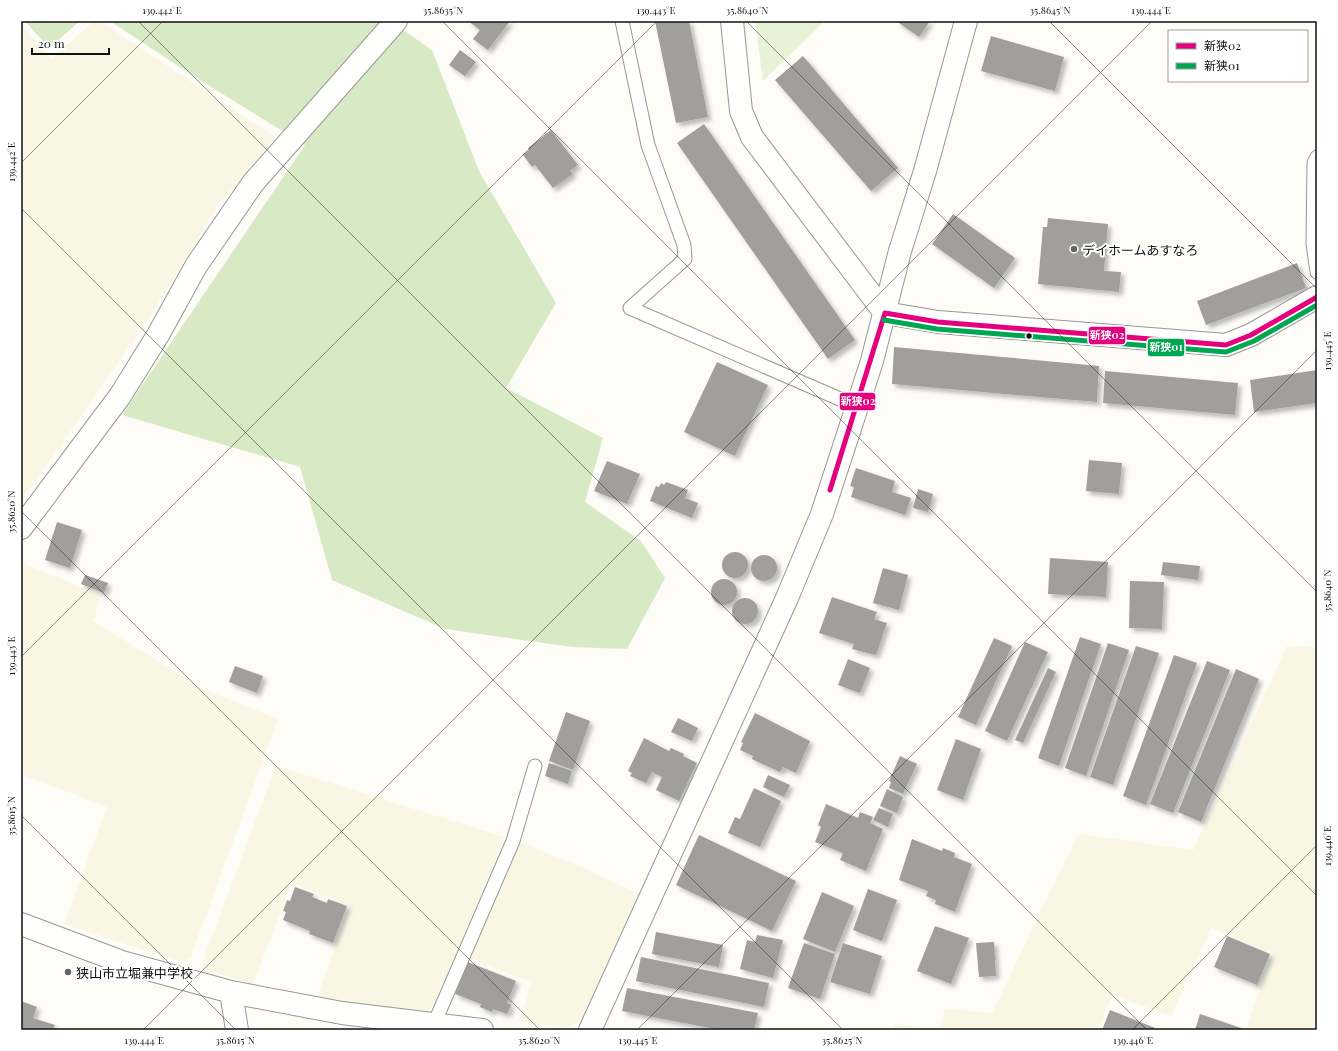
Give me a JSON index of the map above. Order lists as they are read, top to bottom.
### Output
{
  "places": ["デイホームあすなろ", "狭山市立堀兼中学校"],
  "lines": ["transit line 新狭02", "transit line 新狭01"],
  "legend": ["新狭02", "新狭01"],
  "scale_bar": "20 m",
  "coordinates": [
    "139.442°E",
    "35.8635°N",
    "139.443°E",
    "35.8640°N",
    "35.8645°N",
    "139.444°E",
    "139.445°E",
    "35.8620°N",
    "35.8615°N",
    "139.446°E",
    "35.8625°N"
  ]
}
